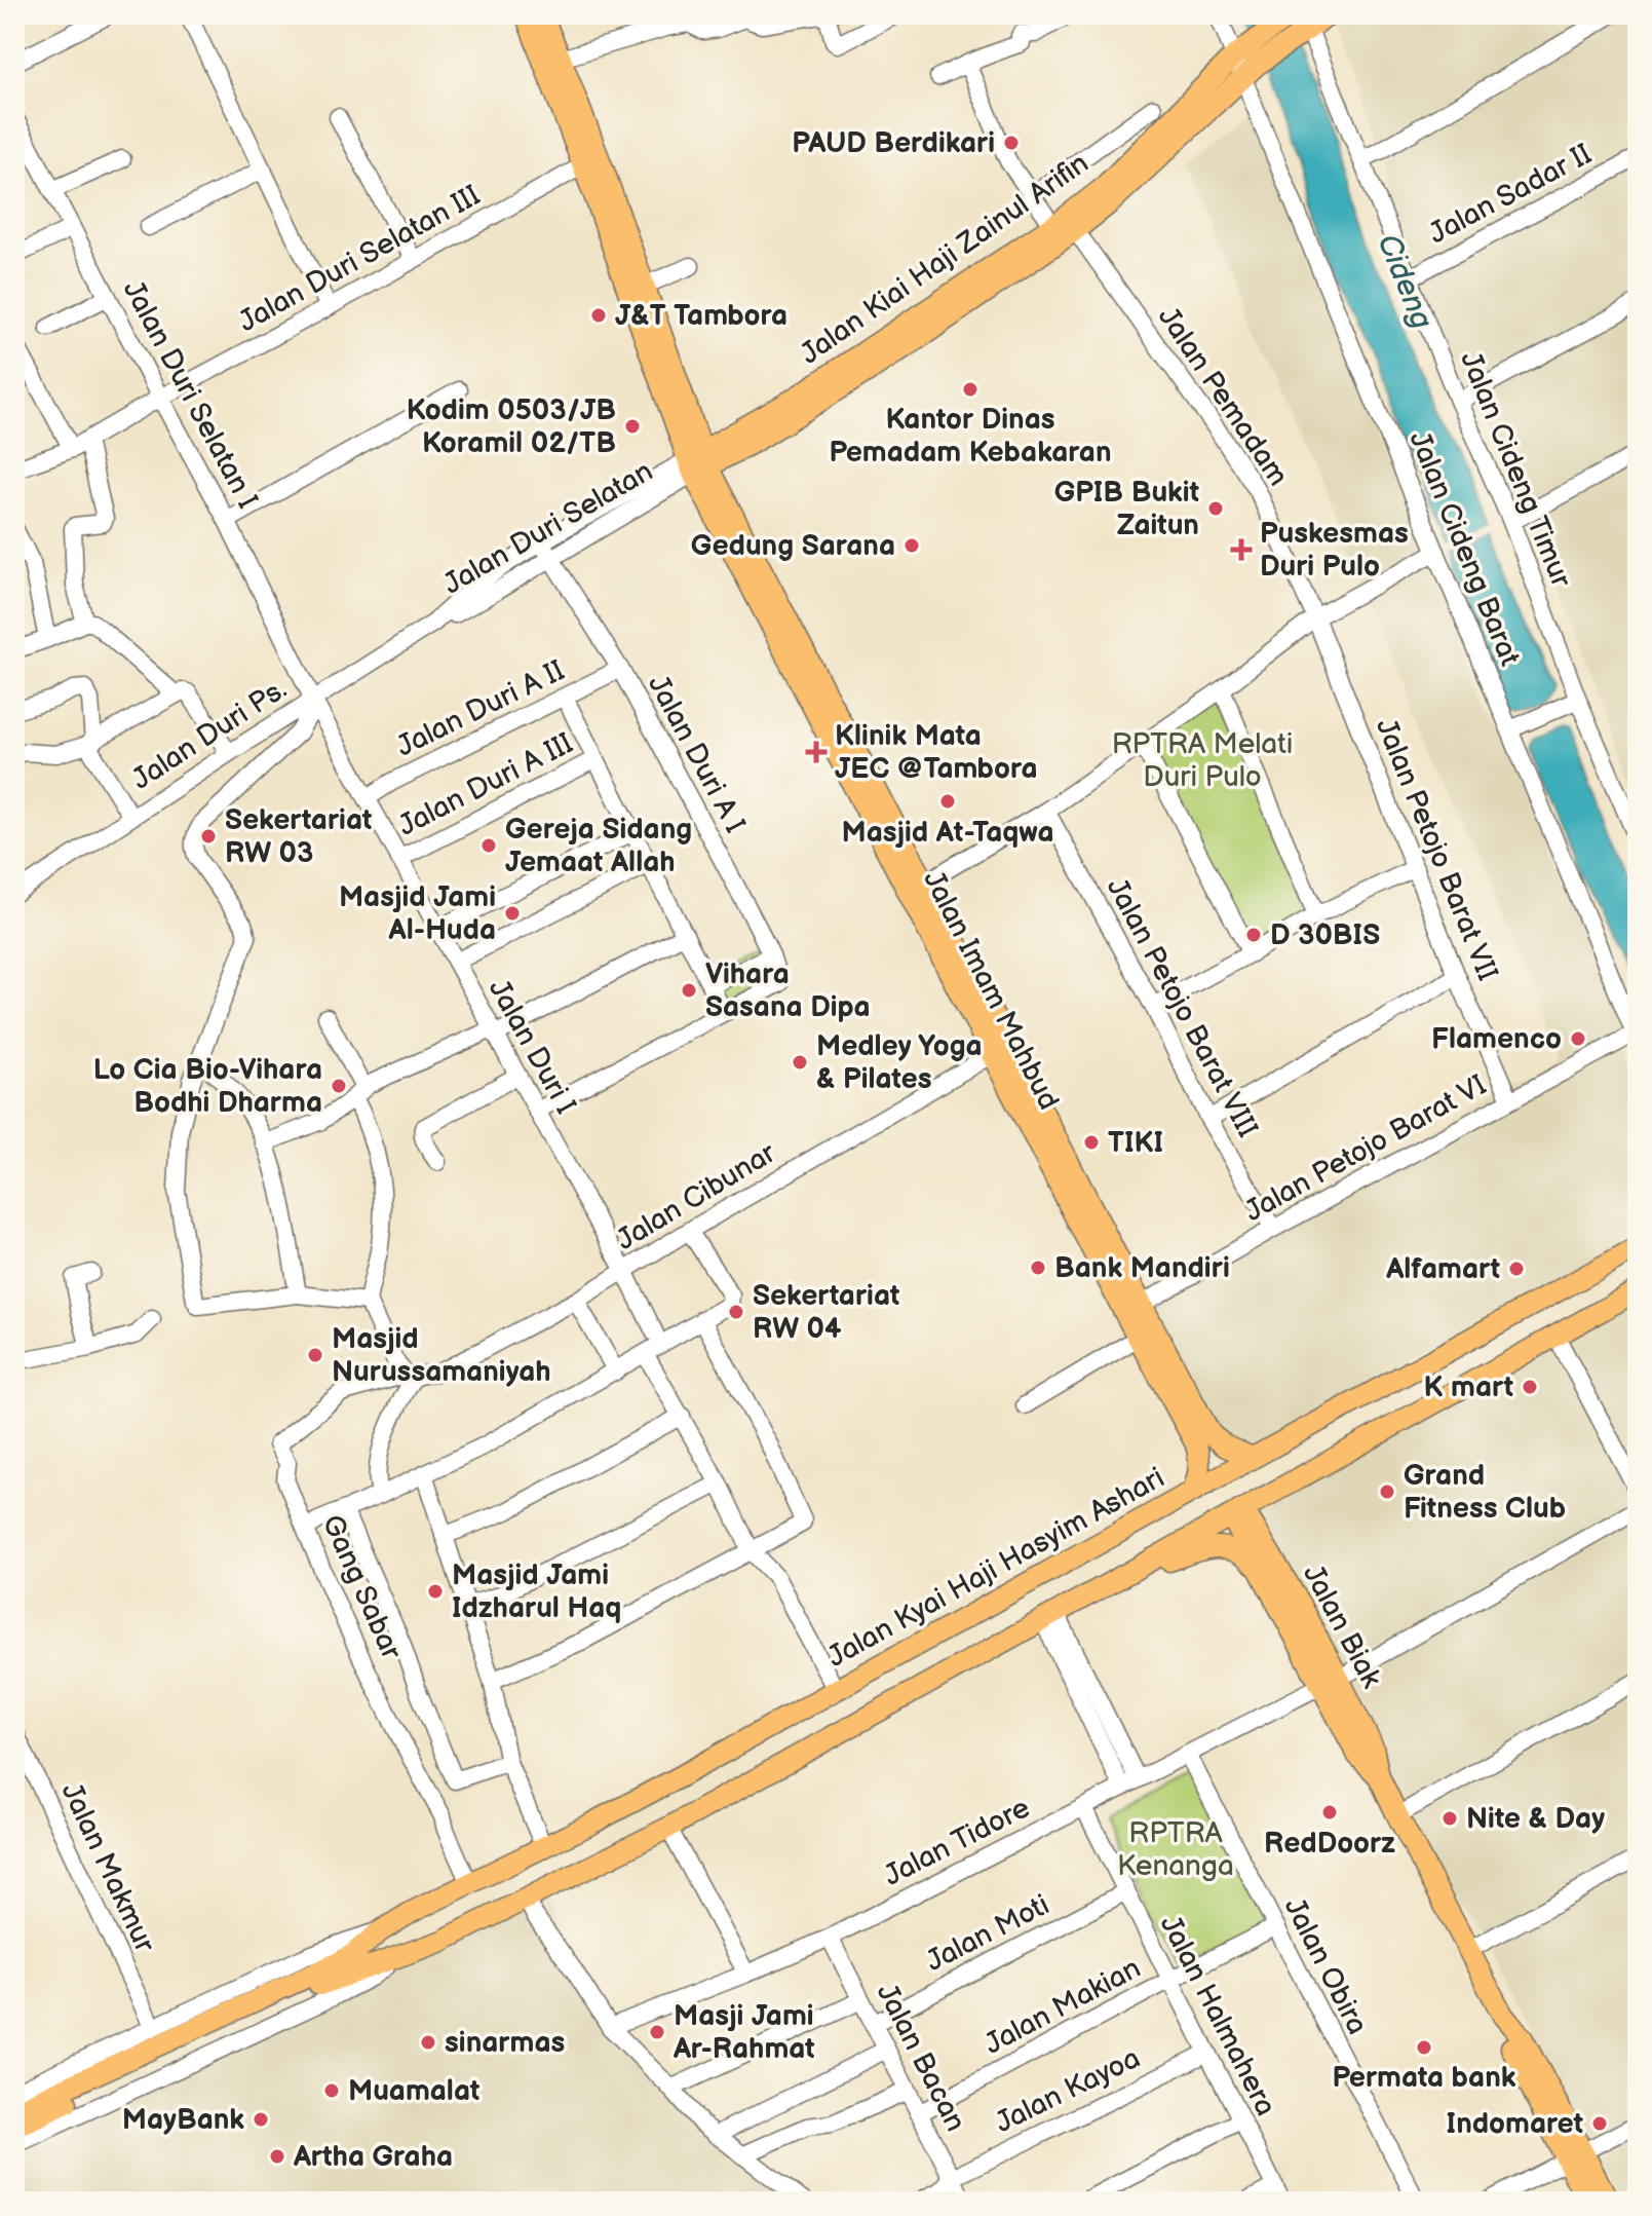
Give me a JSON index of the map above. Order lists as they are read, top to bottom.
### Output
{
  "streets": {
    "main road": [
      "Jalan Kiai Haji Zainul Arifin",
      "Jalan Imam Mahbud",
      "Jalan Kyai Haji Hasyim Ashari",
      "Jalan Biak"
    ],
    "street": [
      "Jalan Sadar II",
      "Jalan Duri Selatan III",
      "Jalan Duri Selatan I",
      "Jalan Pemadam",
      "Jalan Cideng Timur",
      "Jalan Duri Selatan",
      "Jalan Cideng Barat",
      "Jalan Duri A II",
      "Jalan Duri Ps.",
      "Jalan Duri A I",
      "Jalan Duri A III",
      "Jalan Petojo Barat VII",
      "Jalan Petojo Barat VIII",
      "Jalan Duri I",
      "Jalan Petojo Barat VI",
      "Jalan Cibunar",
      "Gang Sabar",
      "Jalan Tidore",
      "Jalan Makmur",
      "Jalan Moti",
      "Jalan Obira",
      "Jalan Makian",
      "Jalan Halmahera",
      "Jalan Bacan",
      "Jalan Kayoa"
    ]
  },
  "crossings": [
    ["Jalan Sadar II", "Jalan Cideng Timur"],
    ["Jalan Duri Selatan III", "Jalan Duri Selatan I"],
    ["Jalan Kiai Haji Zainul Arifin", "Jalan Pemadam"],
    ["Jalan Kiai Haji Zainul Arifin", "Jalan Cideng Timur"],
    ["Jalan Kiai Haji Zainul Arifin", "Jalan Duri Selatan"],
    ["Jalan Kiai Haji Zainul Arifin", "Jalan Cideng Barat"],
    ["Jalan Kiai Haji Zainul Arifin", "Jalan Imam Mahbud"],
    ["Jalan Duri Selatan I", "Jalan Duri Ps."],
    ["Jalan Duri Selatan I", "Jalan Duri I"],
    ["Jalan Pemadam", "Jalan Petojo Barat VII"],
    ["Jalan Duri Selatan", "Jalan Duri Ps."],
    ["Jalan Duri Selatan", "Jalan Duri A I"],
    ["Jalan Duri Selatan", "Jalan Imam Mahbud"],
    ["Jalan Cideng Barat", "Jalan Petojo Barat VI"],
    ["Jalan Duri A II", "Jalan Duri A I"],
    ["Jalan Duri A II", "Jalan Duri I"],
    ["Jalan Duri Ps.", "Jalan Duri I"],
    ["Jalan Duri A III", "Jalan Duri I"],
    ["Jalan Petojo Barat VII", "Jalan Petojo Barat VI"],
    ["Jalan Imam Mahbud", "Jalan Petojo Barat VI"],
    ["Jalan Imam Mahbud", "Jalan Cibunar"],
    ["Jalan Imam Mahbud", "Jalan Kyai Haji Hasyim Ashari"],
    ["Jalan Petojo Barat VIII", "Jalan Petojo Barat VI"],
    ["Jalan Duri I", "Jalan Cibunar"],
    ["Jalan Cibunar", "Gang Sabar"],
    ["Jalan Kyai Haji Hasyim Ashari", "Gang Sabar"],
    ["Jalan Kyai Haji Hasyim Ashari", "Jalan Biak"],
    ["Jalan Kyai Haji Hasyim Ashari", "Jalan Makmur"],
    ["Jalan Biak", "Jalan Tidore"],
    ["Jalan Tidore", "Jalan Obira"],
    ["Jalan Tidore", "Jalan Halmahera"],
    ["Jalan Tidore", "Jalan Bacan"],
    ["Jalan Moti", "Jalan Halmahera"],
    ["Jalan Moti", "Jalan Bacan"],
    ["Jalan Obira", "Jalan Makian"],
    ["Jalan Makian", "Jalan Halmahera"],
    ["Jalan Makian", "Jalan Bacan"],
    ["Jalan Halmahera", "Jalan Kayoa"],
    ["Jalan Bacan", "Jalan Kayoa"]
  ],
  "water": ["Cideng"],
  "parks": ["RPTRA Melati Duri Pulo", "RPTRA Kenanga"],
  "places": {
    "other": [
      "PAUD Berdikari",
      "J&T Tambora",
      "Kantor Dinas Pemadam Kebakaran",
      "Kodim 0503/JB Koramil 02/TB",
      "GPIB Bukit Zaitun",
      "Gedung Sarana",
      "Masjid At-Taqwa",
      "Sekertariat RW 03",
      "Gereja Sidang Jemaat Allah",
      "Masjid Jami Al-Huda",
      "D 30BIS",
      "Vihara Sasana Dipa",
      "Flamenco",
      "Medley Yoga & Pilates",
      "Lo Cia Bio-Vihara Bodhi Dharma",
      "TIKI",
      "Bank Mandiri",
      "Alfamart",
      "Sekertariat RW 04",
      "Masjid Nurussamaniyah",
      "K mart",
      "Grand Fitness Club",
      "Masjid Jami Idzharul Haq",
      "RedDoorz",
      "Nite & Day",
      "Masji Jami Ar-Rahmat",
      "sinarmas",
      "Permata bank",
      "Muamalat",
      "MayBank",
      "Indomaret",
      "Artha Graha"
    ],
    "health": ["Puskesmas Duri Pulo", "Klinik Mata JEC @Tambora"]
  }
}
